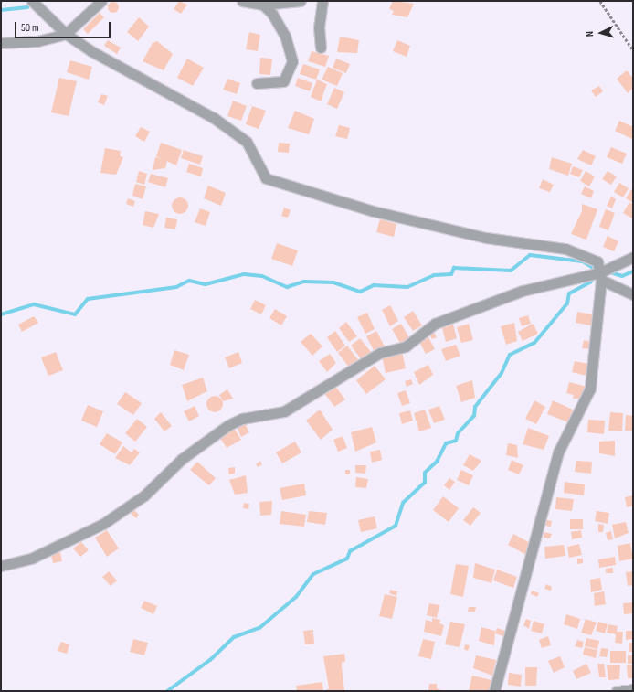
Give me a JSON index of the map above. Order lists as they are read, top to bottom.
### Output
{
  "scale_bar": "50 m",
  "north": "left"
}
